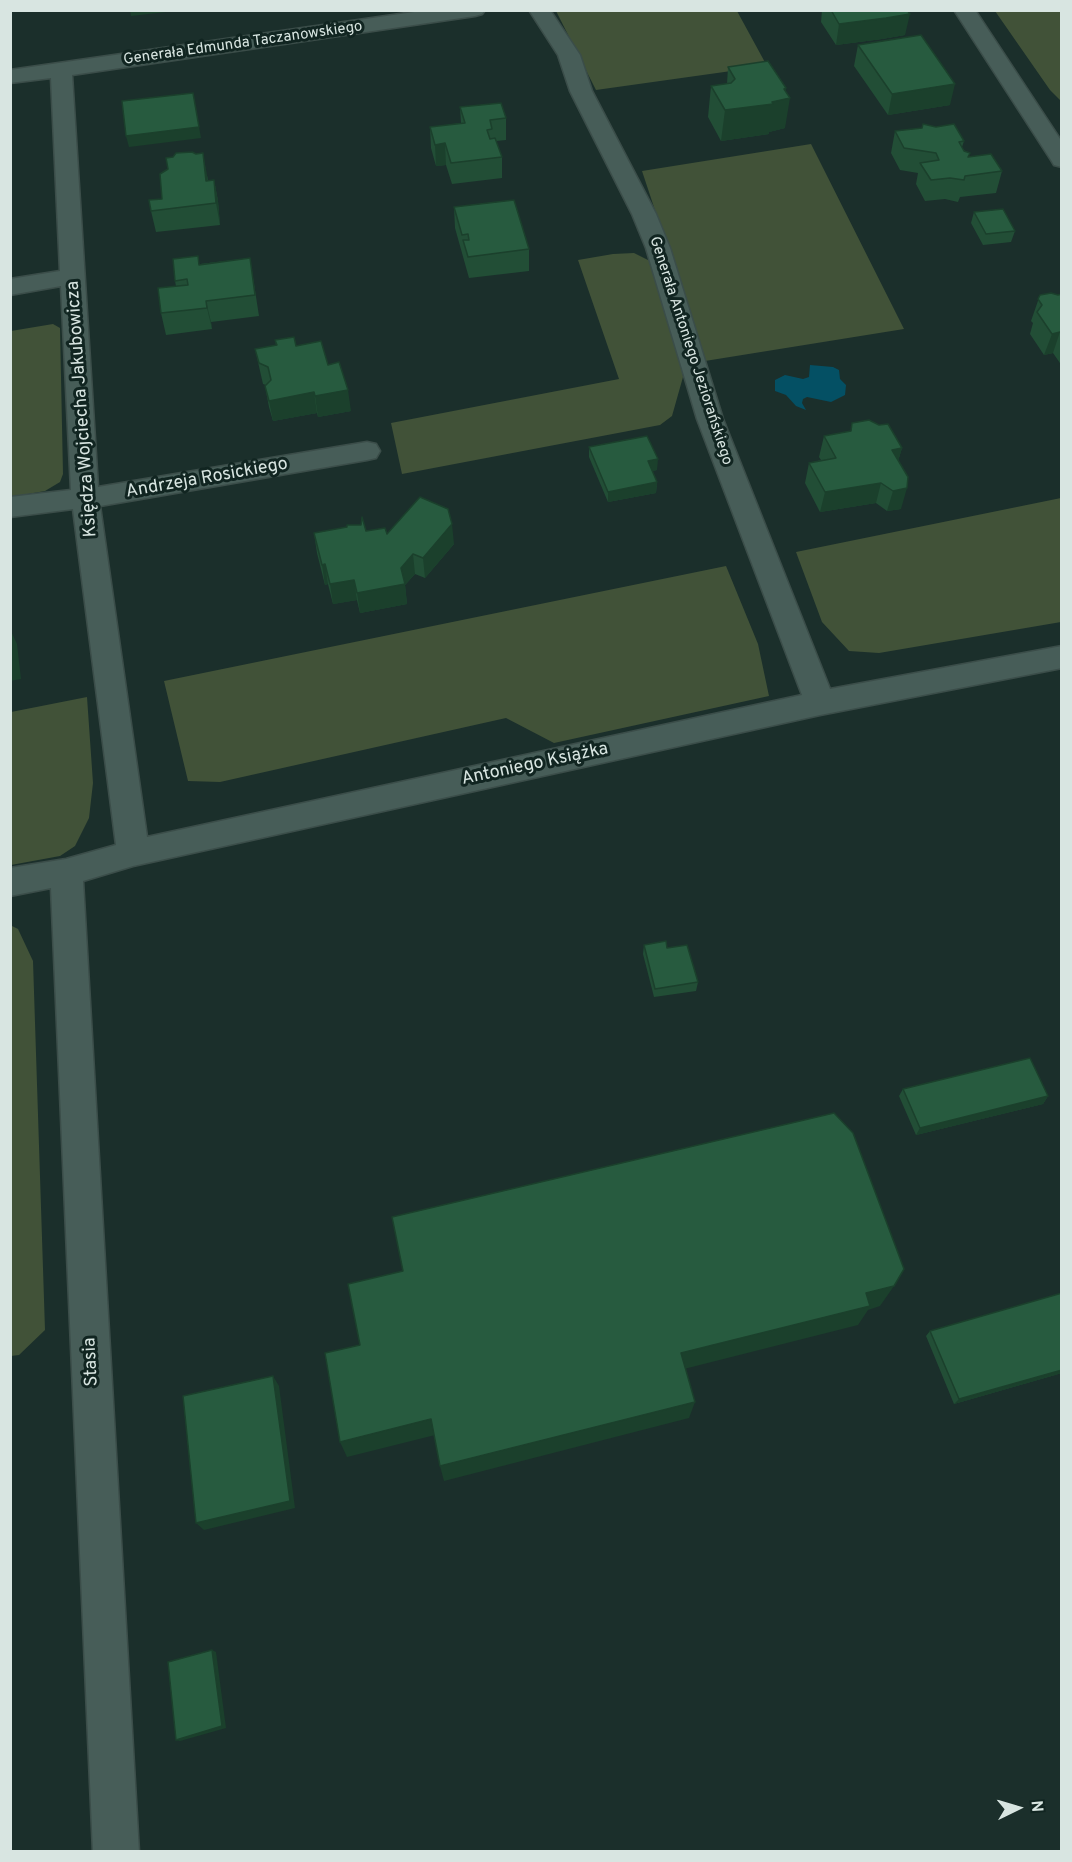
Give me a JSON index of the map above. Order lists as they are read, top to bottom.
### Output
{
  "streets": {
    "street": [
      "Generała Edmunda Taczanowskiego",
      "Generała Antoniego Jeziorańskiego",
      "Księdza Wojciecha Jakubowicza",
      "Andrzeja Rosickiego",
      "Antoniego Książka",
      "Stasia"
    ]
  },
  "crossings": [
    ["Generała Edmunda Taczanowskiego", "Księdza Wojciecha Jakubowicza"],
    ["Generała Antoniego Jeziorańskiego", "Antoniego Książka"],
    ["Księdza Wojciecha Jakubowicza", "Andrzeja Rosickiego"],
    ["Księdza Wojciecha Jakubowicza", "Antoniego Książka"],
    ["Antoniego Książka", "Stasia"]
  ],
  "north": "right"
}
